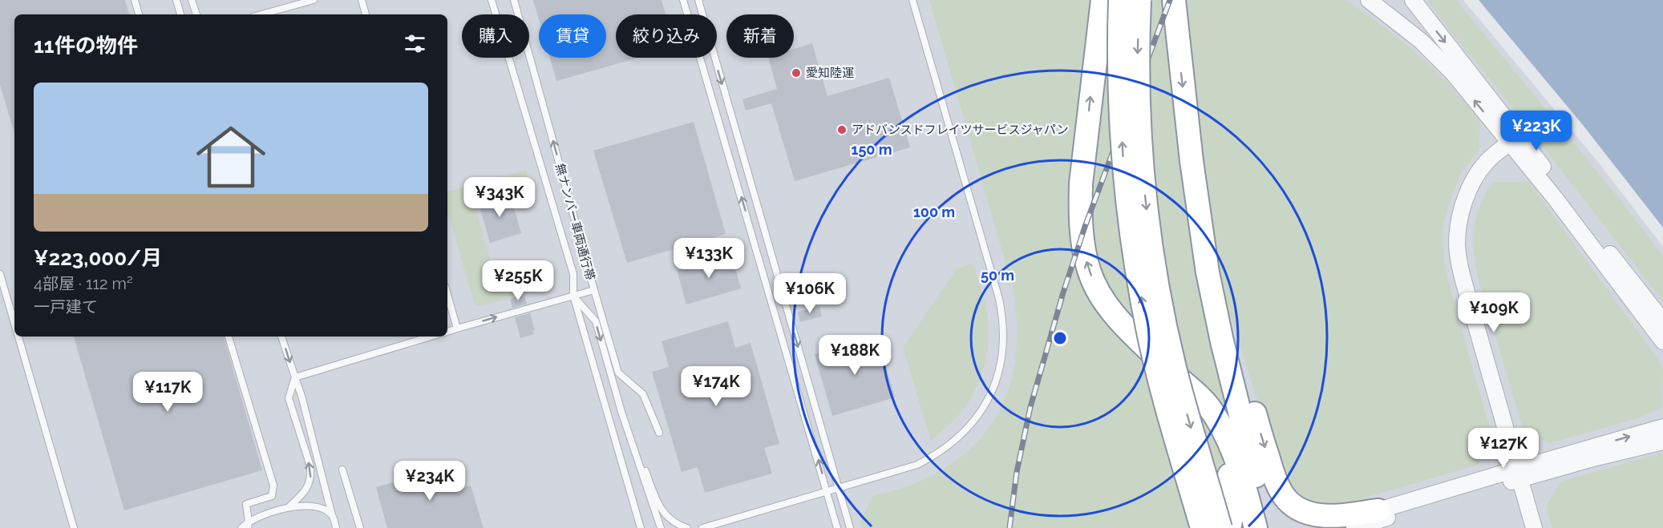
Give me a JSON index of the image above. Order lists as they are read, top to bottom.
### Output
{
  "streets": {
    "lane": ["無ナンバー車両通行帯"]
  },
  "places": ["愛知陸運", "アドバンスドフレイツサービスジャパン"],
  "page": {
    "chip": [
      "購入",
      "賃貸",
      "絞り込み",
      "新着"
    ],
    "heading": "11件の物件",
    "list": [
      {
        "name": "¥223,000/月",
        "note": "4部屋 · 112 m² · 一戸建て"
      }
    ],
    "price": [
      "¥223K",
      "¥343K",
      "¥133K",
      "¥255K",
      "¥106K",
      "¥109K",
      "¥188K",
      "¥174K",
      "¥117K",
      "¥127K",
      "¥234K"
    ]
  },
  "rings": ["150 m", "100 m", "50 m"]
}
